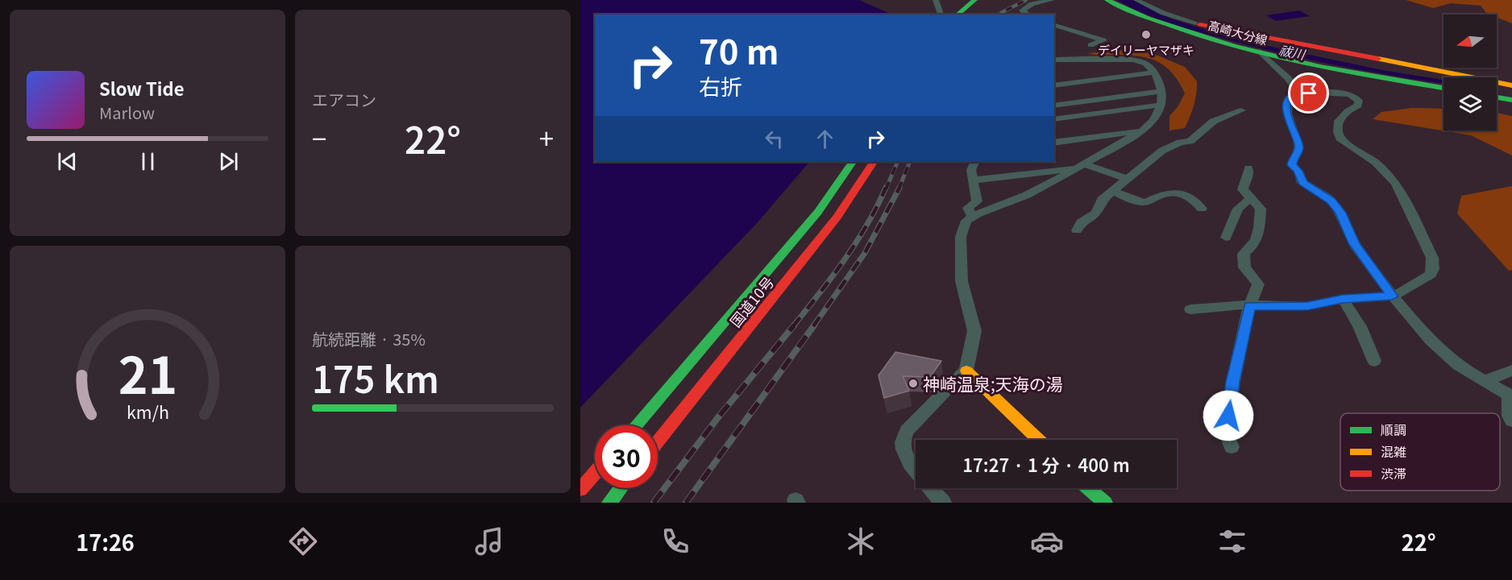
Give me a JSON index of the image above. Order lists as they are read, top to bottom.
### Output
{
  "streets": {
    "main road": ["高崎大分線", "国道10号"]
  },
  "water": ["祓川"],
  "places": ["デイリーヤマザキ", "神崎温泉;天海の湯"],
  "legend": ["順調", "混雑", "渋滞"],
  "north": "left",
  "page": {
    "tile": [
      "エアコン",
      ["航続距離 · 35%", "175 km"]
    ],
    "turn": ["70 m", "右折"],
    "song": ["Slow Tide", "Marlow"],
    "heat": ["−", "22°", "+"],
    "limit": "30",
    "trip": "17:27 · 1 分 · 400 m",
    "tabs": ["17:26", "22°"],
    "gauge": ["21", "km/h"]
  }
}
